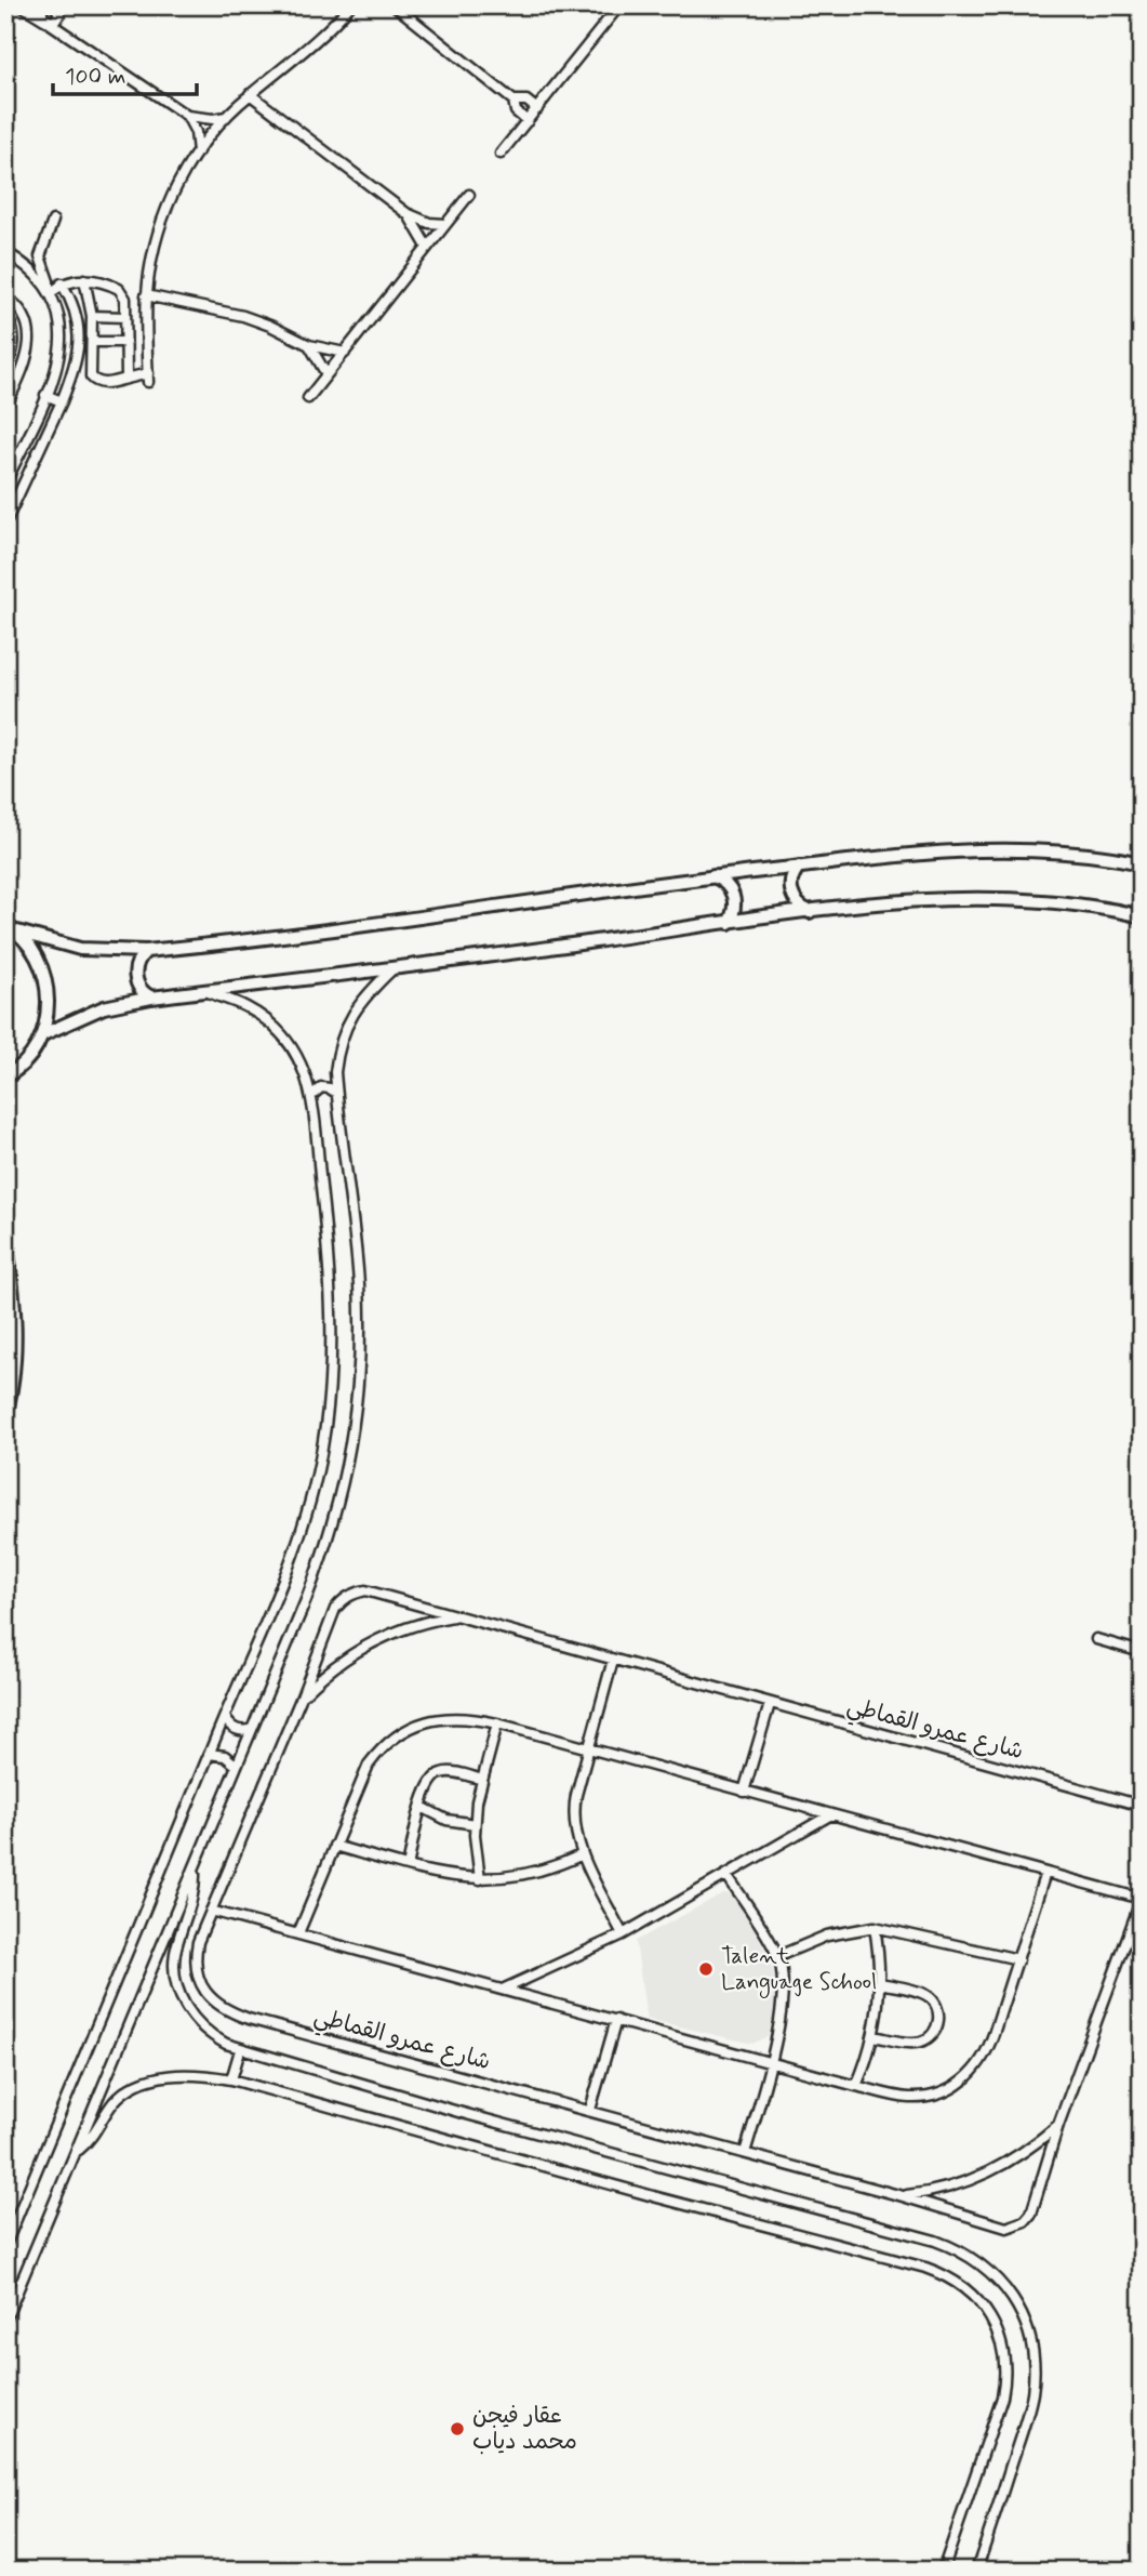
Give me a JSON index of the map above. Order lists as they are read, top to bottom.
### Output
{
  "streets": {
    "street": ["شارع عمرو القماطي"]
  },
  "places": ["Talent Language School", "عقار فيجن محمد دياب"],
  "scale_bar": "100 m"
}
